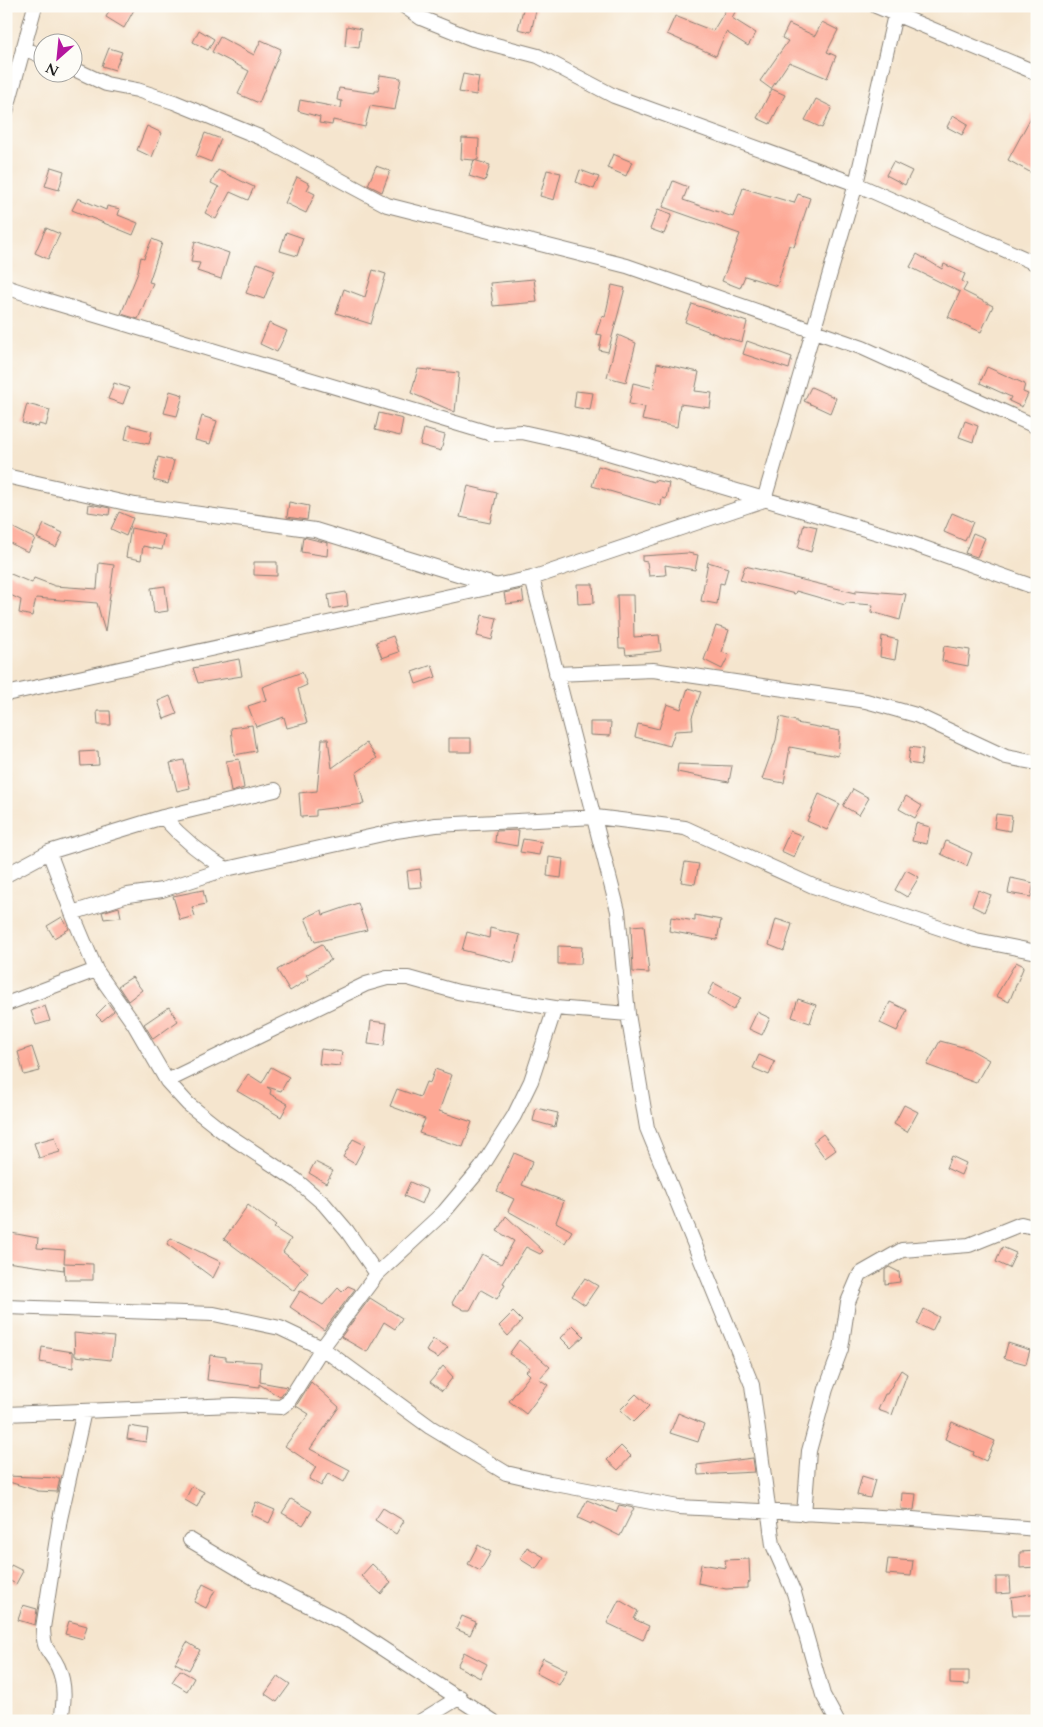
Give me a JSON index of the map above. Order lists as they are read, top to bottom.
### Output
{
  "north": "bottom left"
}
